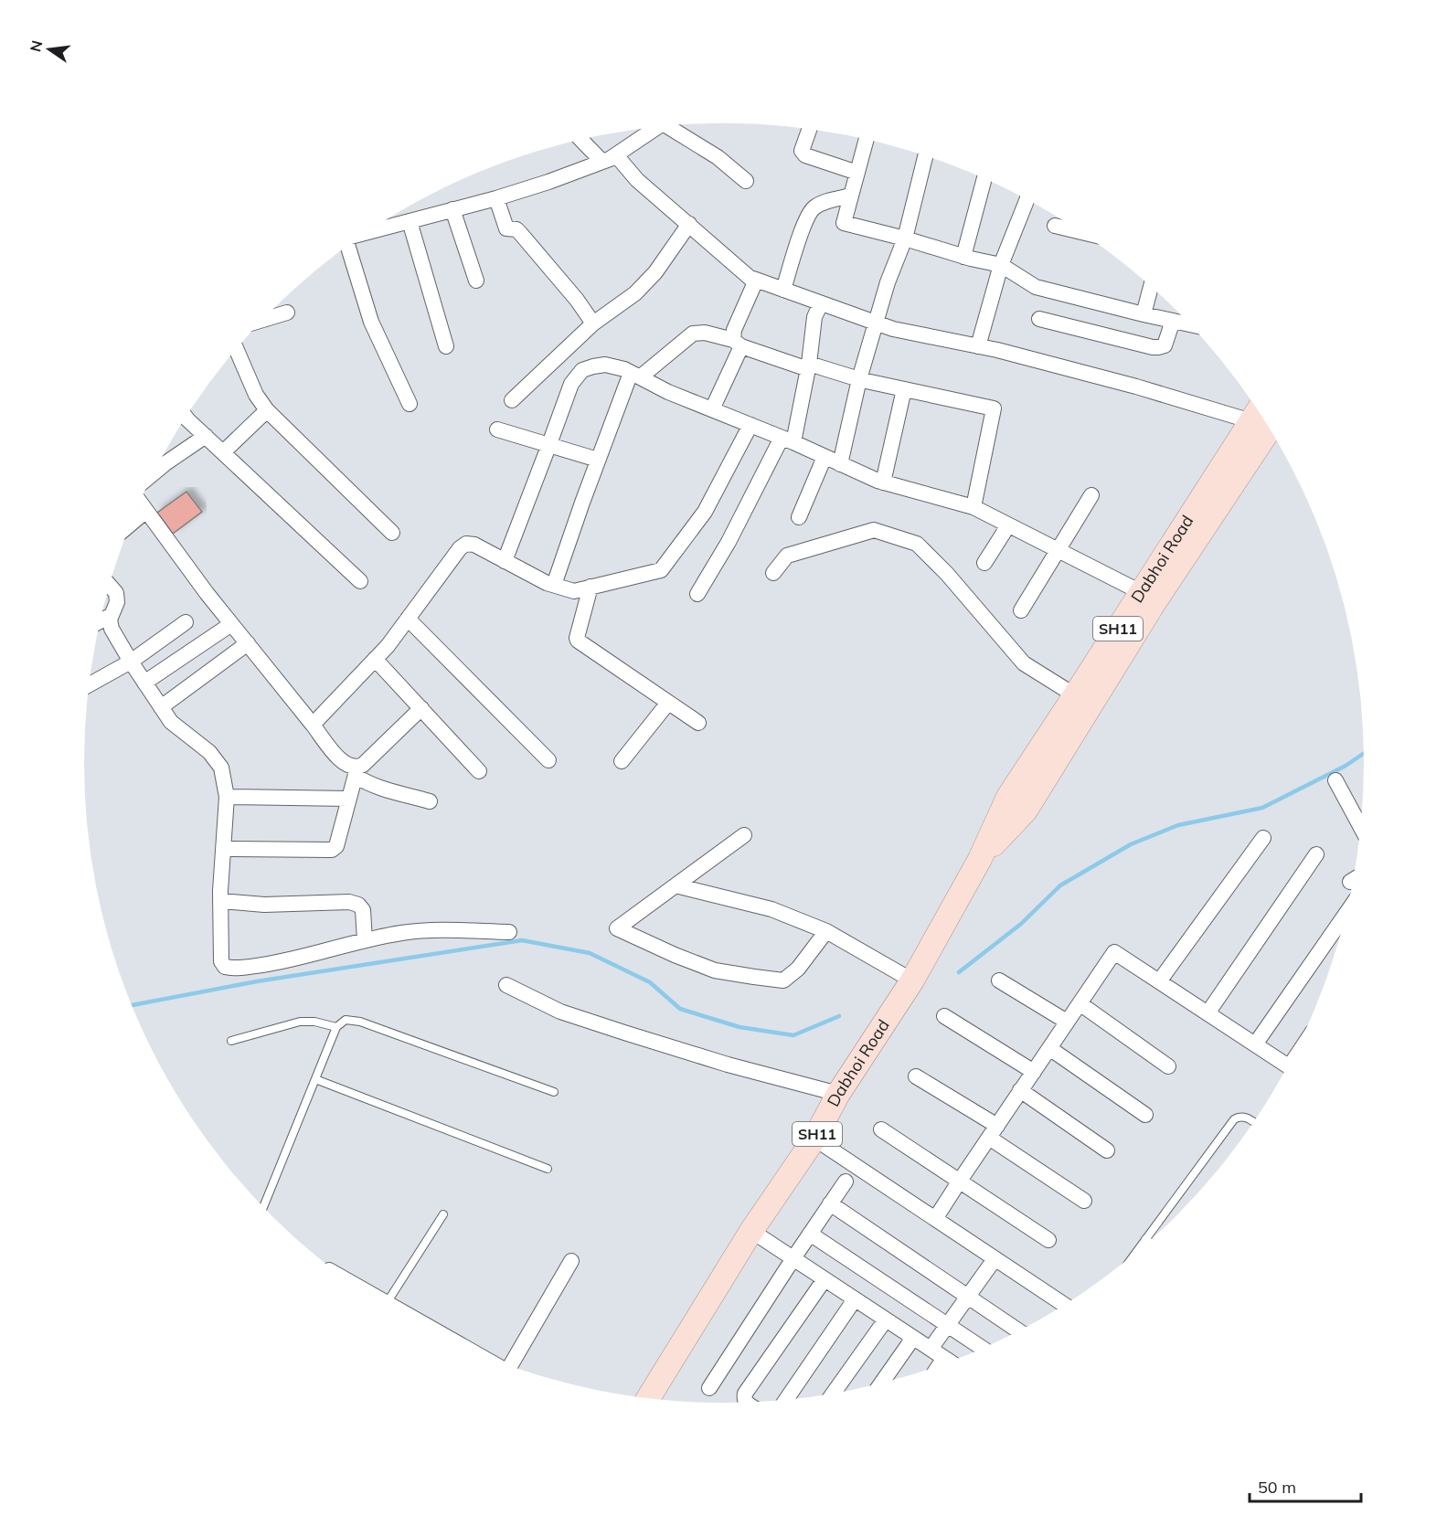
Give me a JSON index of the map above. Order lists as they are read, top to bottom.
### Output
{
  "streets": {
    "main road": ["Dabhoi Road", "SH11"]
  },
  "scale_bar": "50 m",
  "north": "left"
}
